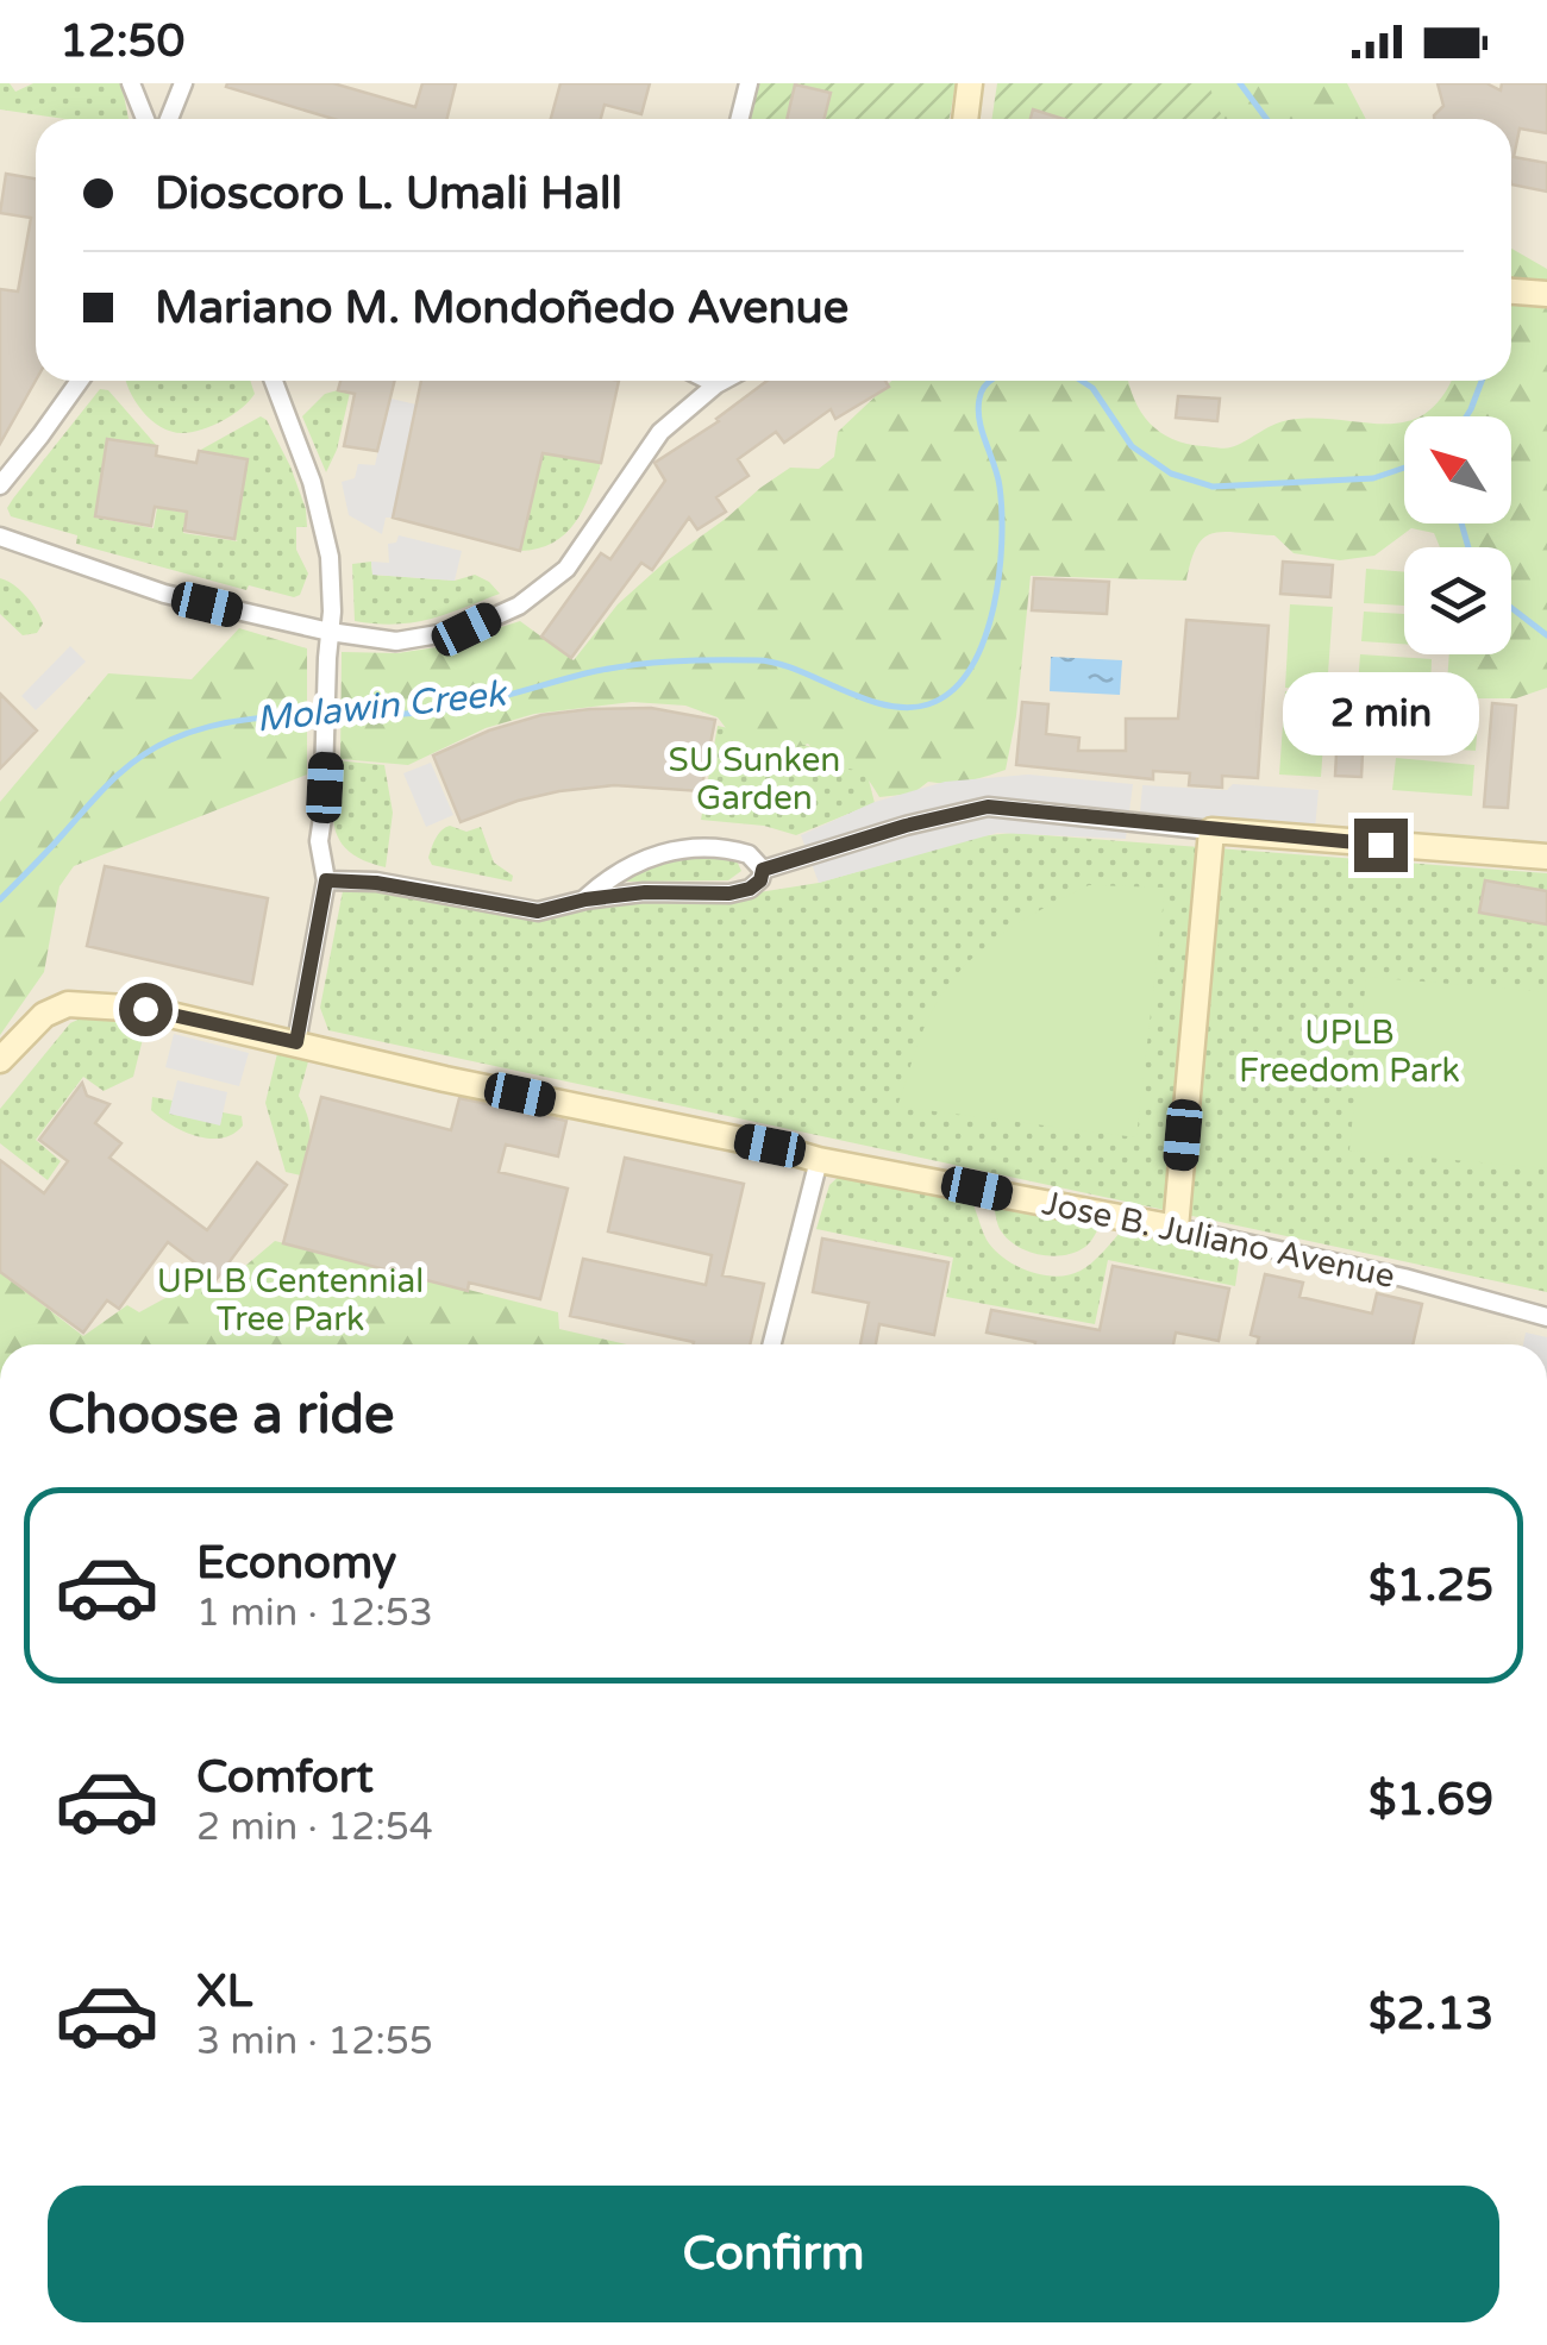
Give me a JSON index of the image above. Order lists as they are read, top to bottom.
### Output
{
  "streets": {
    "street": ["Jose B. Juliano Avenue"]
  },
  "water": ["Molawin Creek"],
  "parks": ["SU Sunken Garden", "UPLB Freedom Park", "UPLB Centennial Tree Park"],
  "north": "top left",
  "page": {
    "status": "12:50",
    "banner": ["Dioscoro L. Umali Hall", "Mariano M. Mondoñedo Avenue"],
    "bubble": "2 min",
    "heading": "Choose a ride",
    "list": [
      {
        "name": "Economy",
        "note": "1 min · 12:53",
        "value": "$1.25"
      },
      {
        "name": "Comfort",
        "note": "2 min · 12:54",
        "value": "$1.69"
      },
      {
        "name": "XL",
        "note": "3 min · 12:55",
        "value": "$2.13"
      }
    ],
    "buttons": "Confirm"
  }
}
